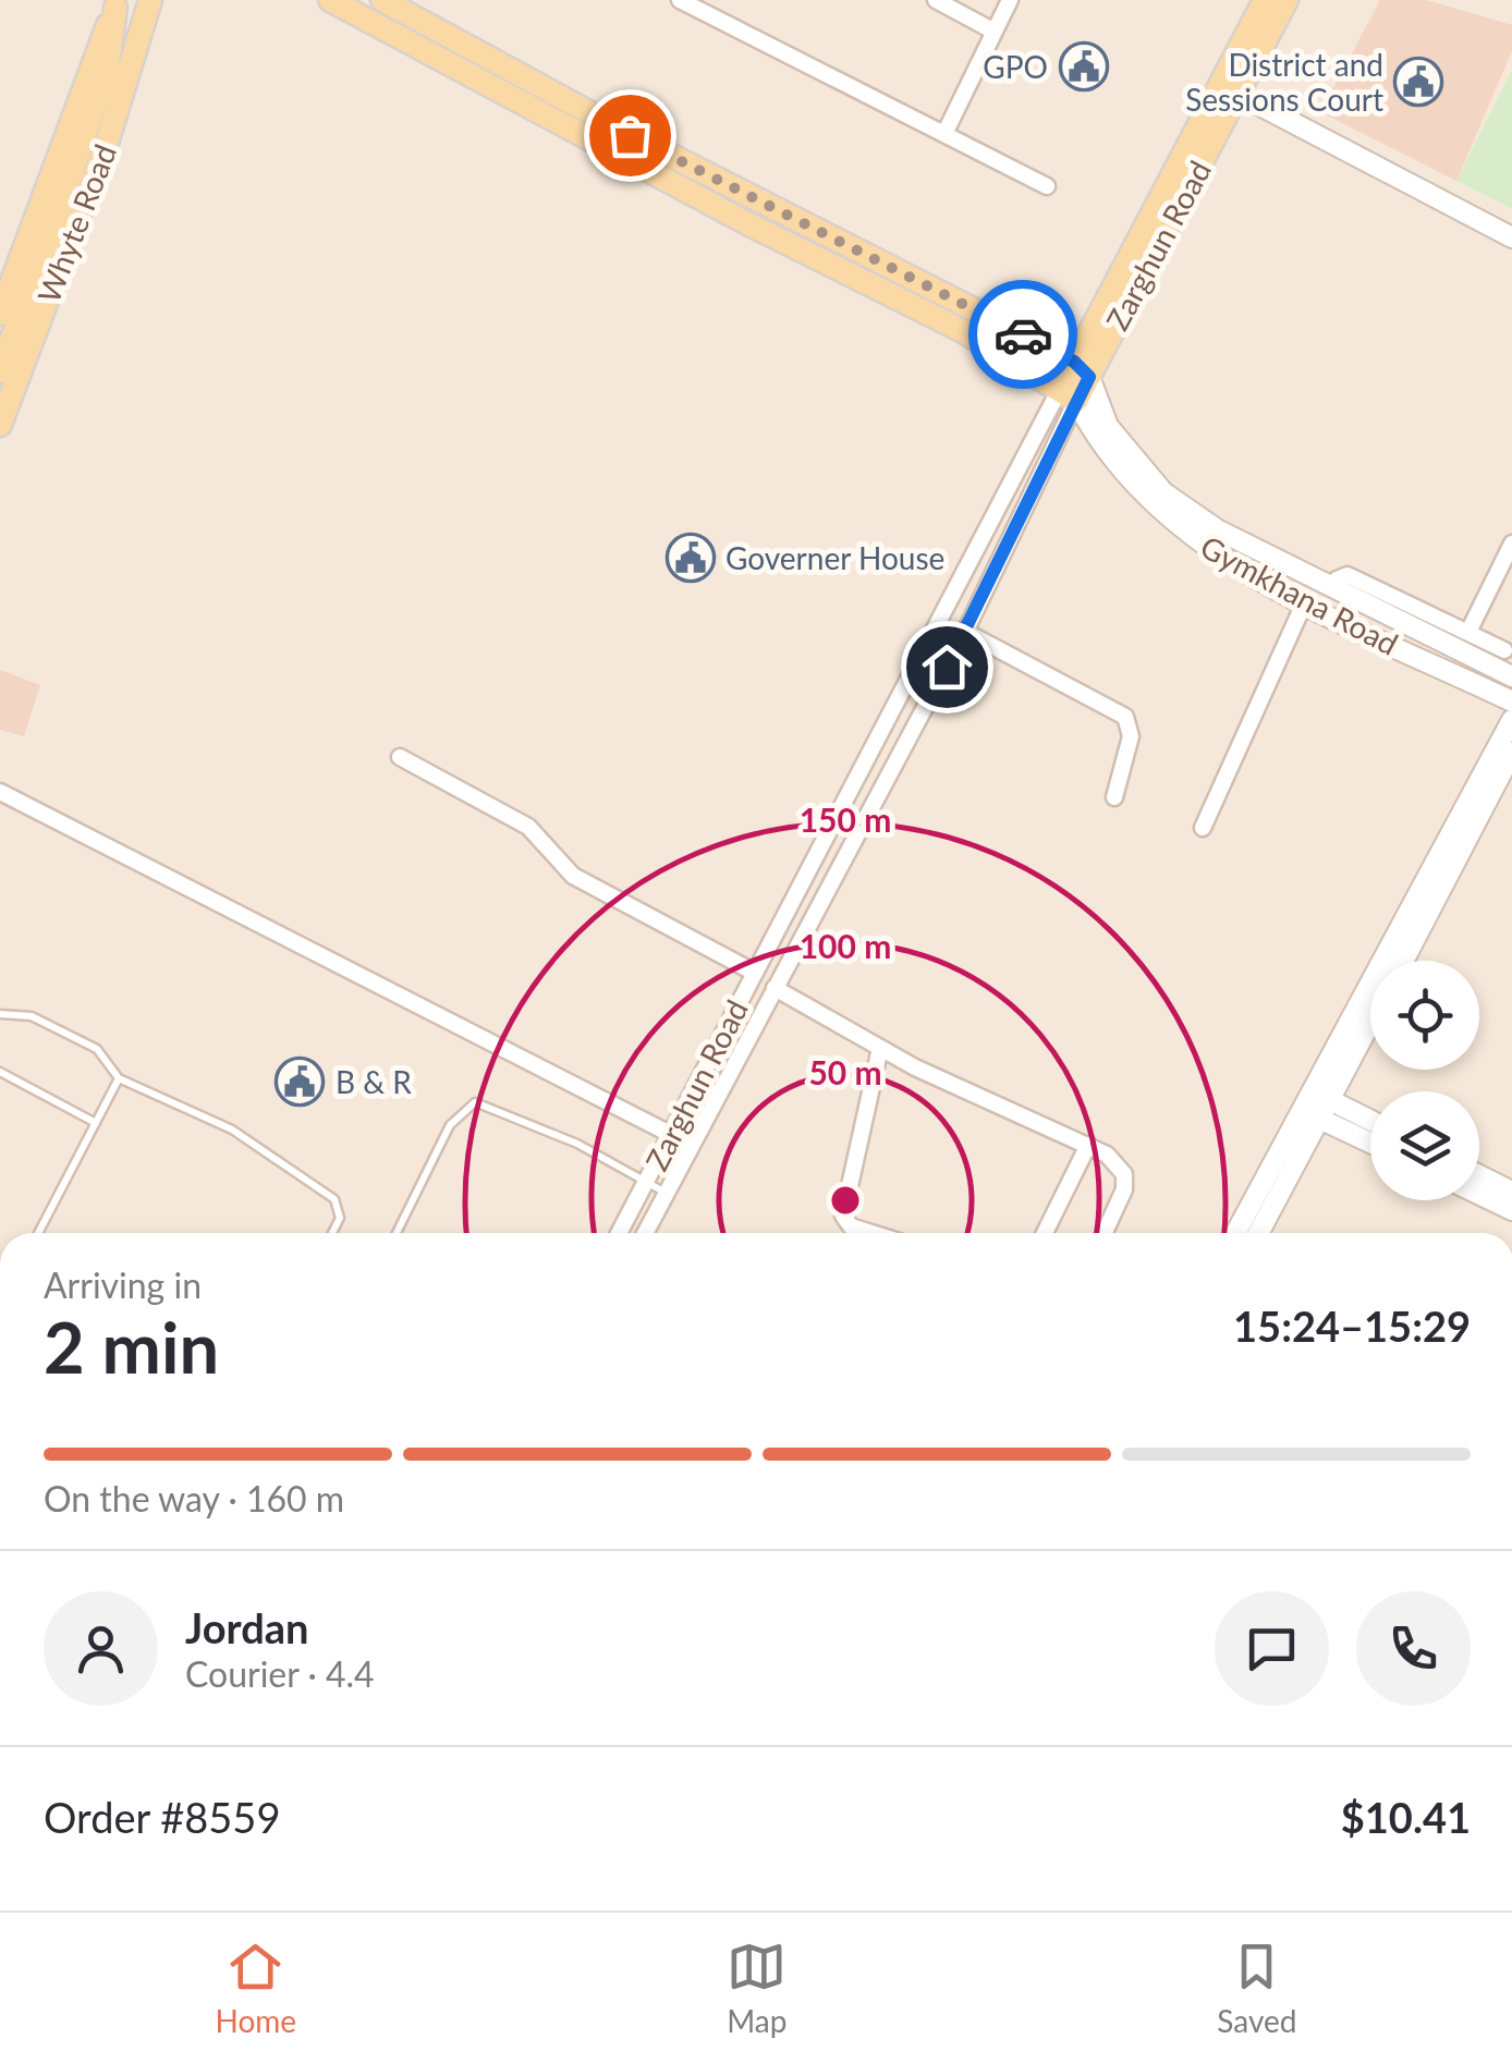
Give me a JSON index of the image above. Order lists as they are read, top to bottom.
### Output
{
  "streets": {
    "main road": ["Whyte Road", "Zarghun Road"],
    "street": ["Gymkhana Road"]
  },
  "crossings": [
    ["Zarghun Road", "Gymkhana Road"]
  ],
  "places": {
    "public building": [
      "GPO",
      "District and Sessions Court",
      "Governer House",
      "B & R"
    ]
  },
  "page": {
    "heading": ["2 min", "Arriving in", "15:24–15:29"],
    "panel": [
      "Jordan",
      "Courier · 4.4",
      "Order #8559",
      "$10.41"
    ],
    "bar": "On the way · 160 m",
    "tabs": ["Home", "Map", "Saved"]
  },
  "rings": ["150 m", "100 m", "50 m"]
}
